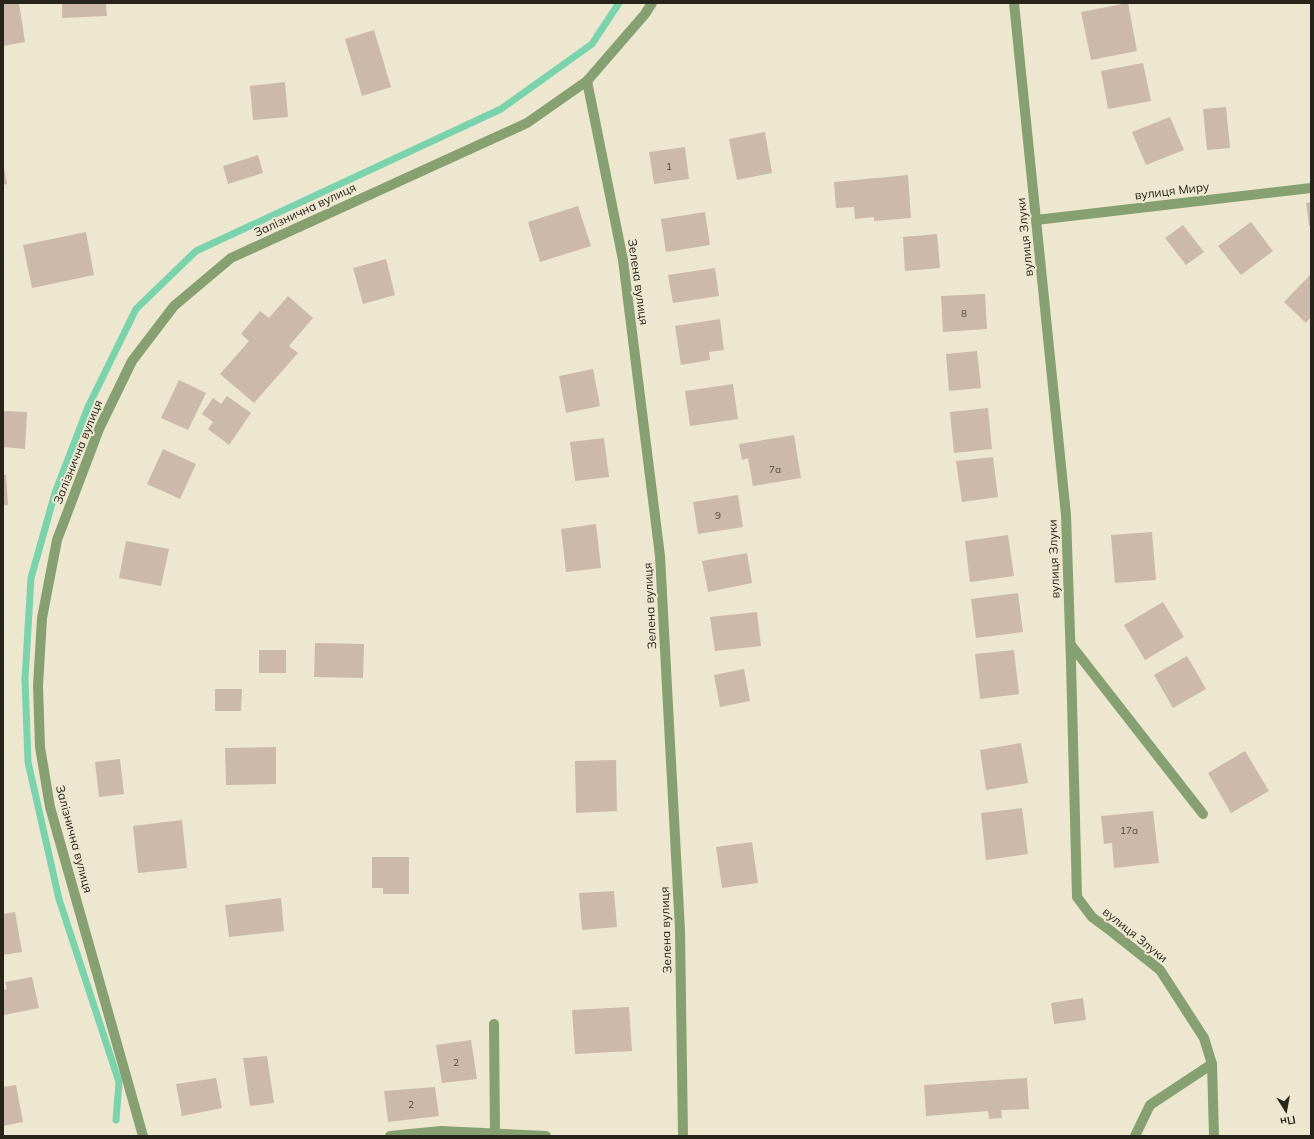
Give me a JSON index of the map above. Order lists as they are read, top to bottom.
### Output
{
  "streets": {
    "street": [
      "вулиця Миру",
      "Залізнична вулиця",
      "вулиця Злуки",
      "Зелена вулиця"
    ]
  },
  "crossings": [
    ["вулиця Миру", "вулиця Злуки"],
    ["Залізнична вулиця", "Зелена вулиця"]
  ],
  "house_numbers": [
    "1",
    "8",
    "7а",
    "9",
    "17а",
    "2",
    "2"
  ],
  "north": "bottom"
}
